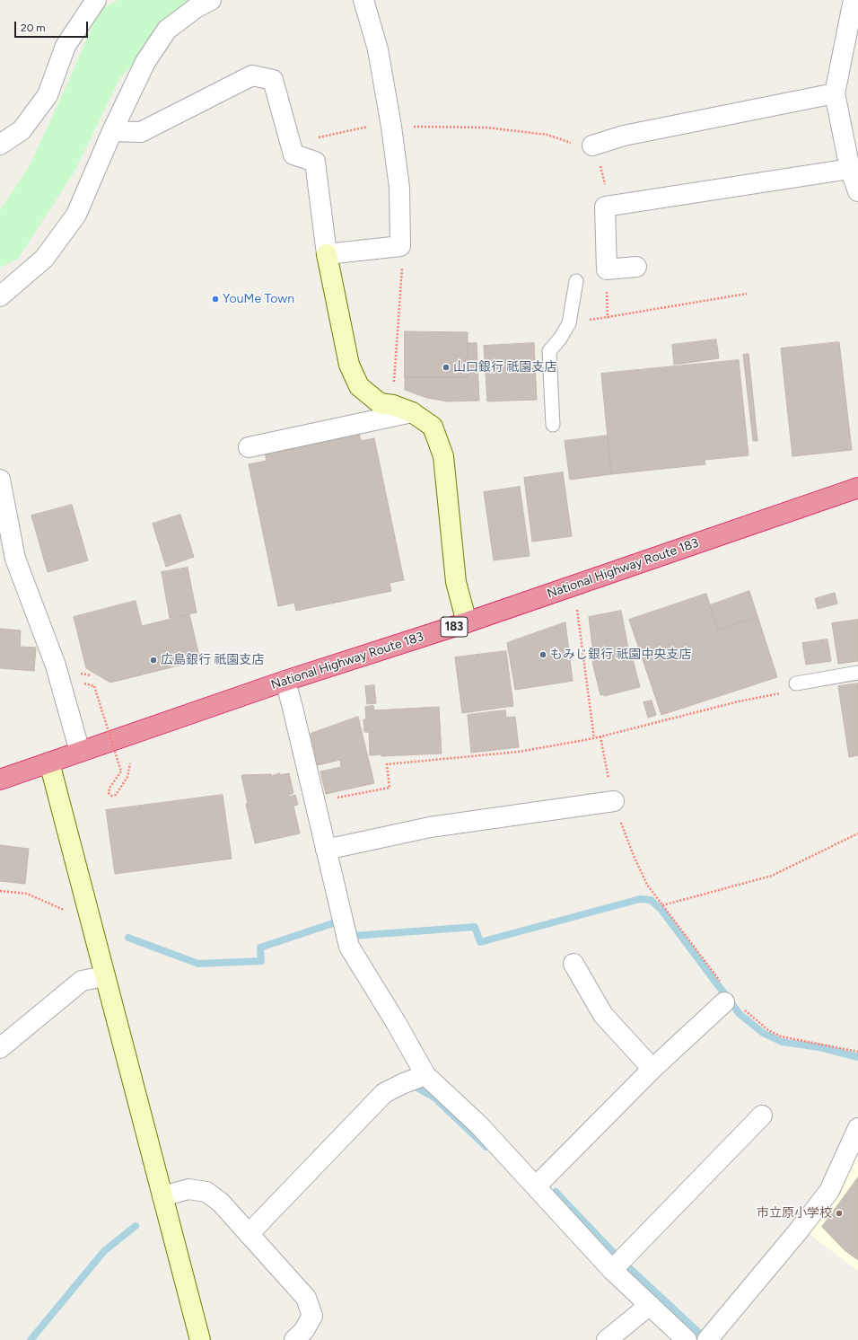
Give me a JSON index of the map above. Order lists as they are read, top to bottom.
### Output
{
  "streets": {
    "highway": ["National Highway Route 183", "183"]
  },
  "places": [
    "YouMe Town",
    "山口銀行 祇園支店",
    "もみじ銀行 祇園中央支店",
    "広島銀行 祇園支店",
    "市立原小学校"
  ],
  "scale_bar": "20 m"
}
